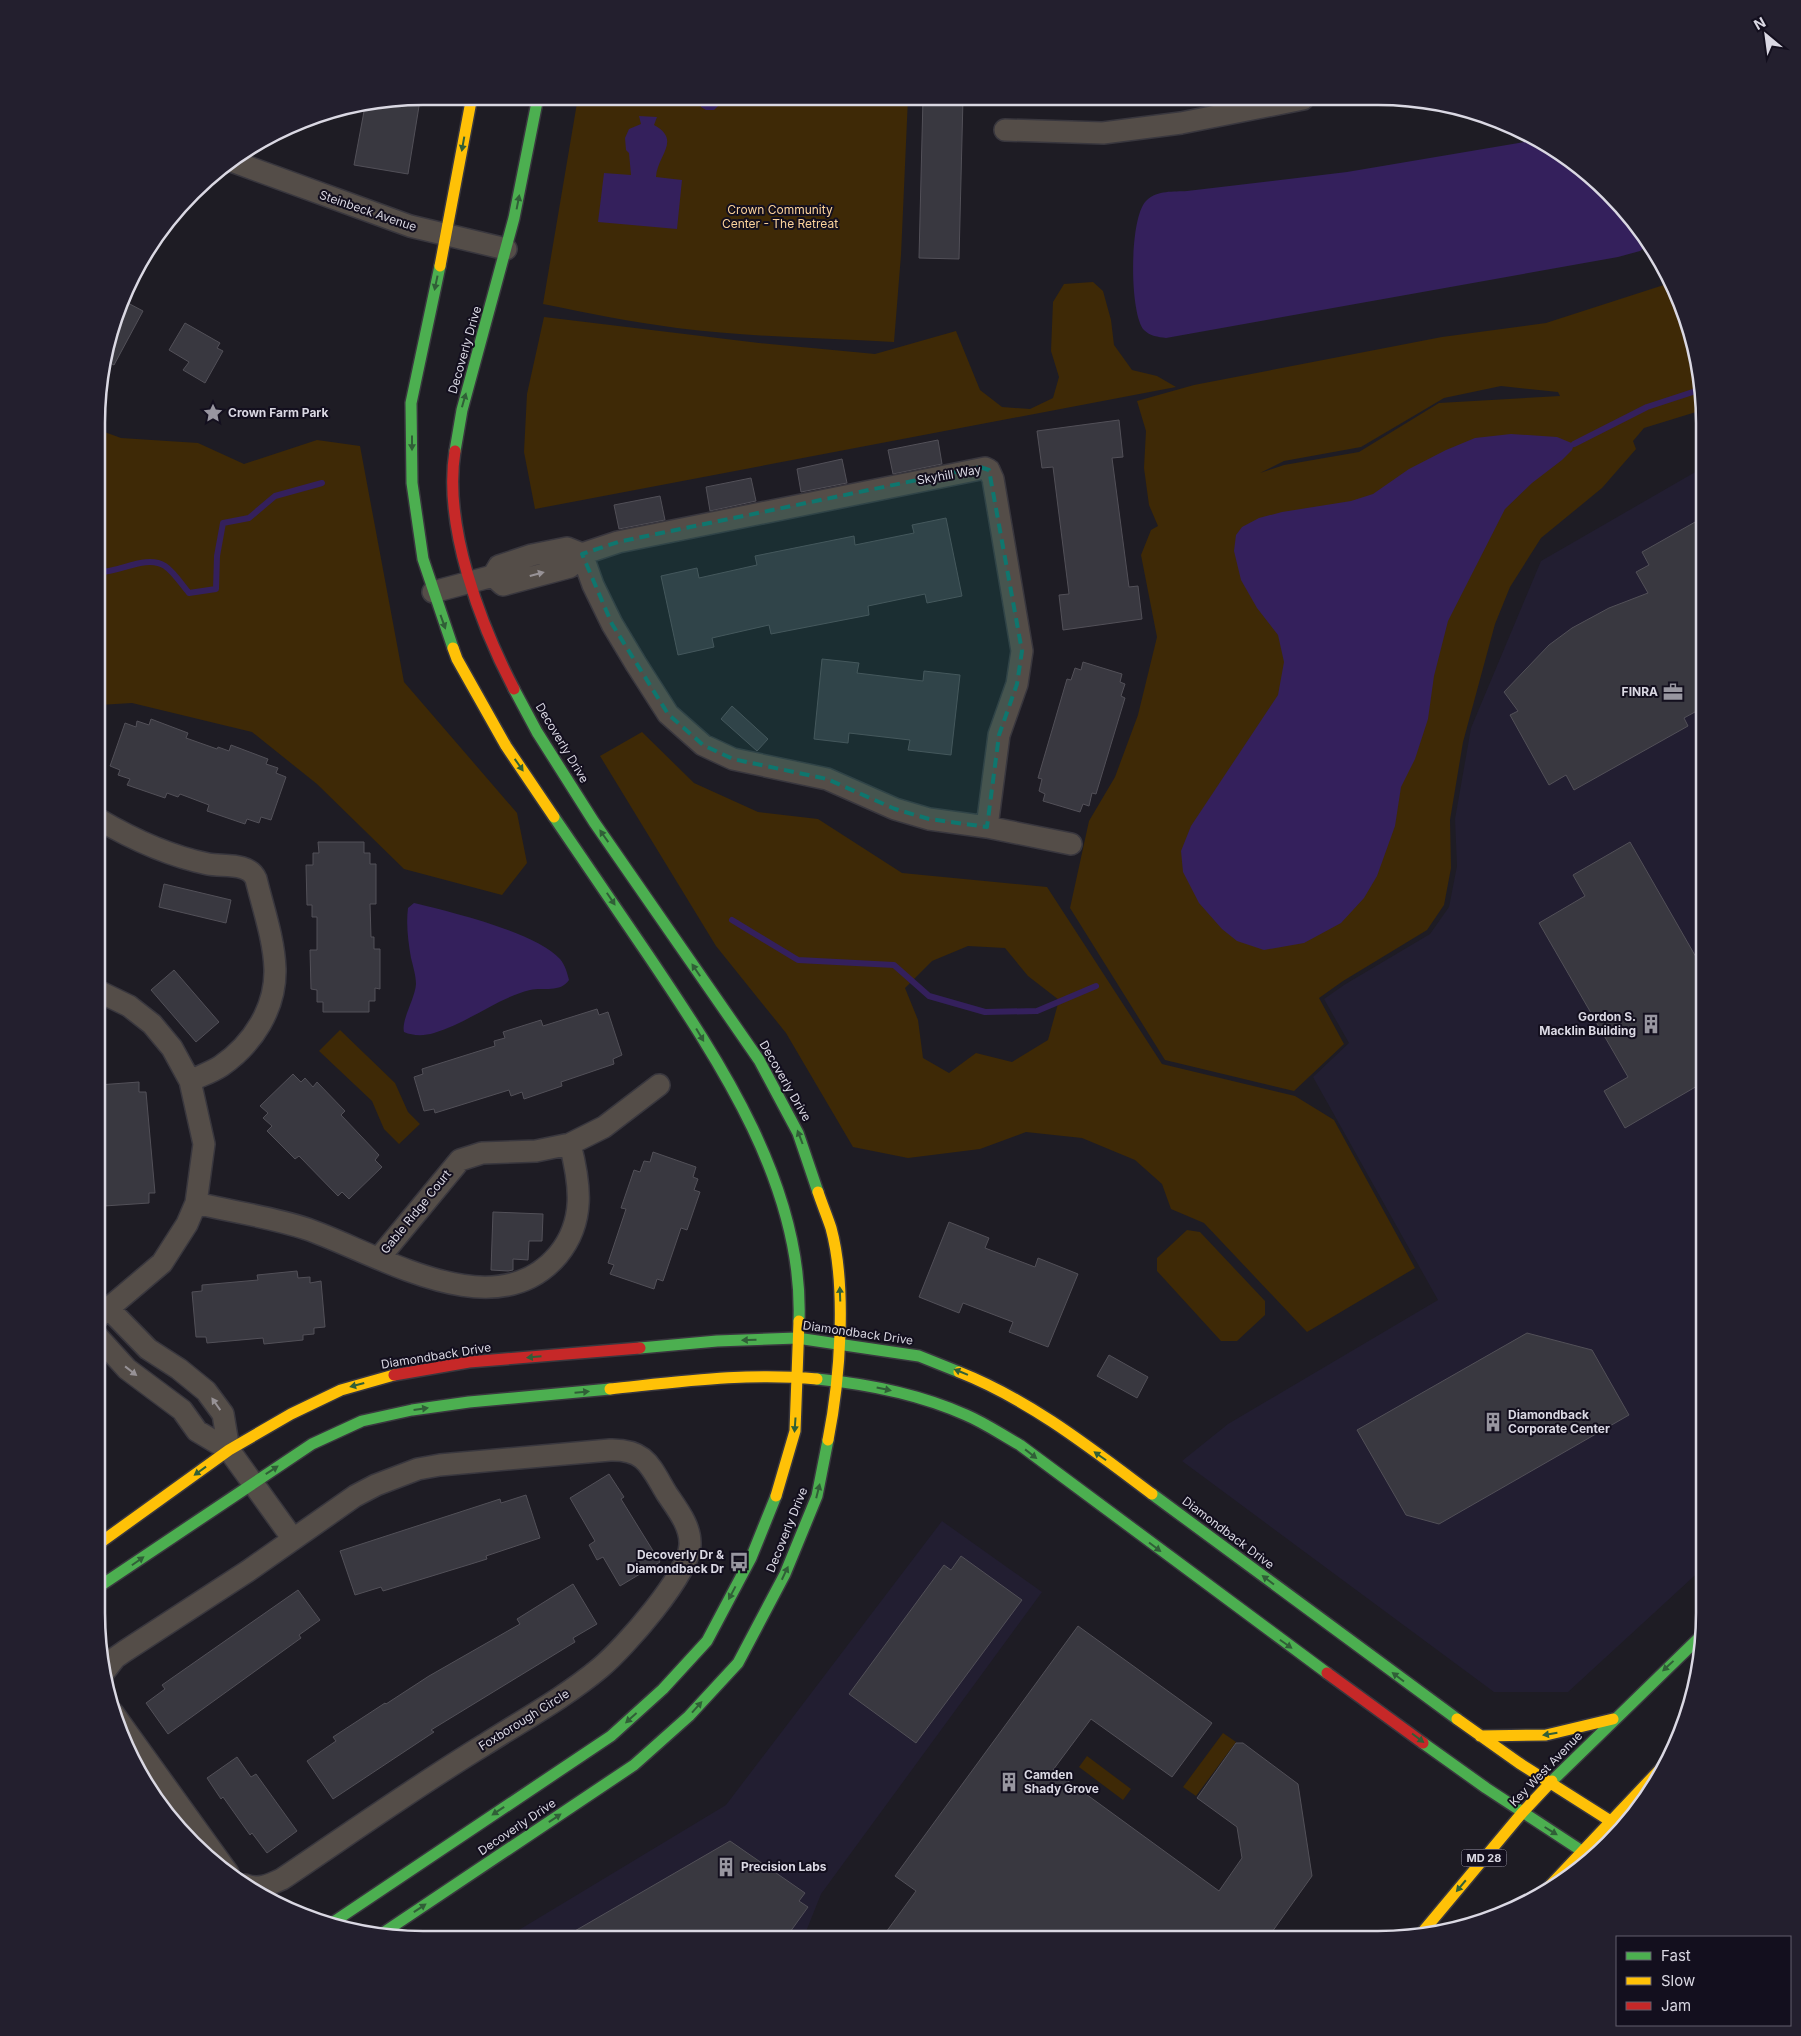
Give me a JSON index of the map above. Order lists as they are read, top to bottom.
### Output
{
  "streets": {
    "street": [
      "Steinbeck Avenue",
      "Decoverly Drive",
      "Skyhill Way",
      "Gable Ridge Court",
      "Diamondback Drive",
      "Foxborough Circle",
      "Key West Avenue",
      "MD 28"
    ]
  },
  "crossings": [
    ["Steinbeck Avenue", "Decoverly Drive"],
    ["Decoverly Drive", "Skyhill Way"],
    ["Decoverly Drive", "Diamondback Drive"],
    ["Diamondback Drive", "Key West Avenue"]
  ],
  "one_way": ["Key West Avenue"],
  "parks": ["Crown Community Center - The Retreat"],
  "places": {
    "place": ["Crown Farm Park"],
    "office": ["FINRA"],
    "building": [
      "Gordon S. Macklin Building",
      "Diamondback Corporate Center",
      "Camden Shady Grove",
      "Precision Labs"
    ],
    "bus stop": ["Decoverly Dr & Diamondback Dr"]
  },
  "legend": ["Fast", "Slow", "Jam"],
  "north": "top left"
}
